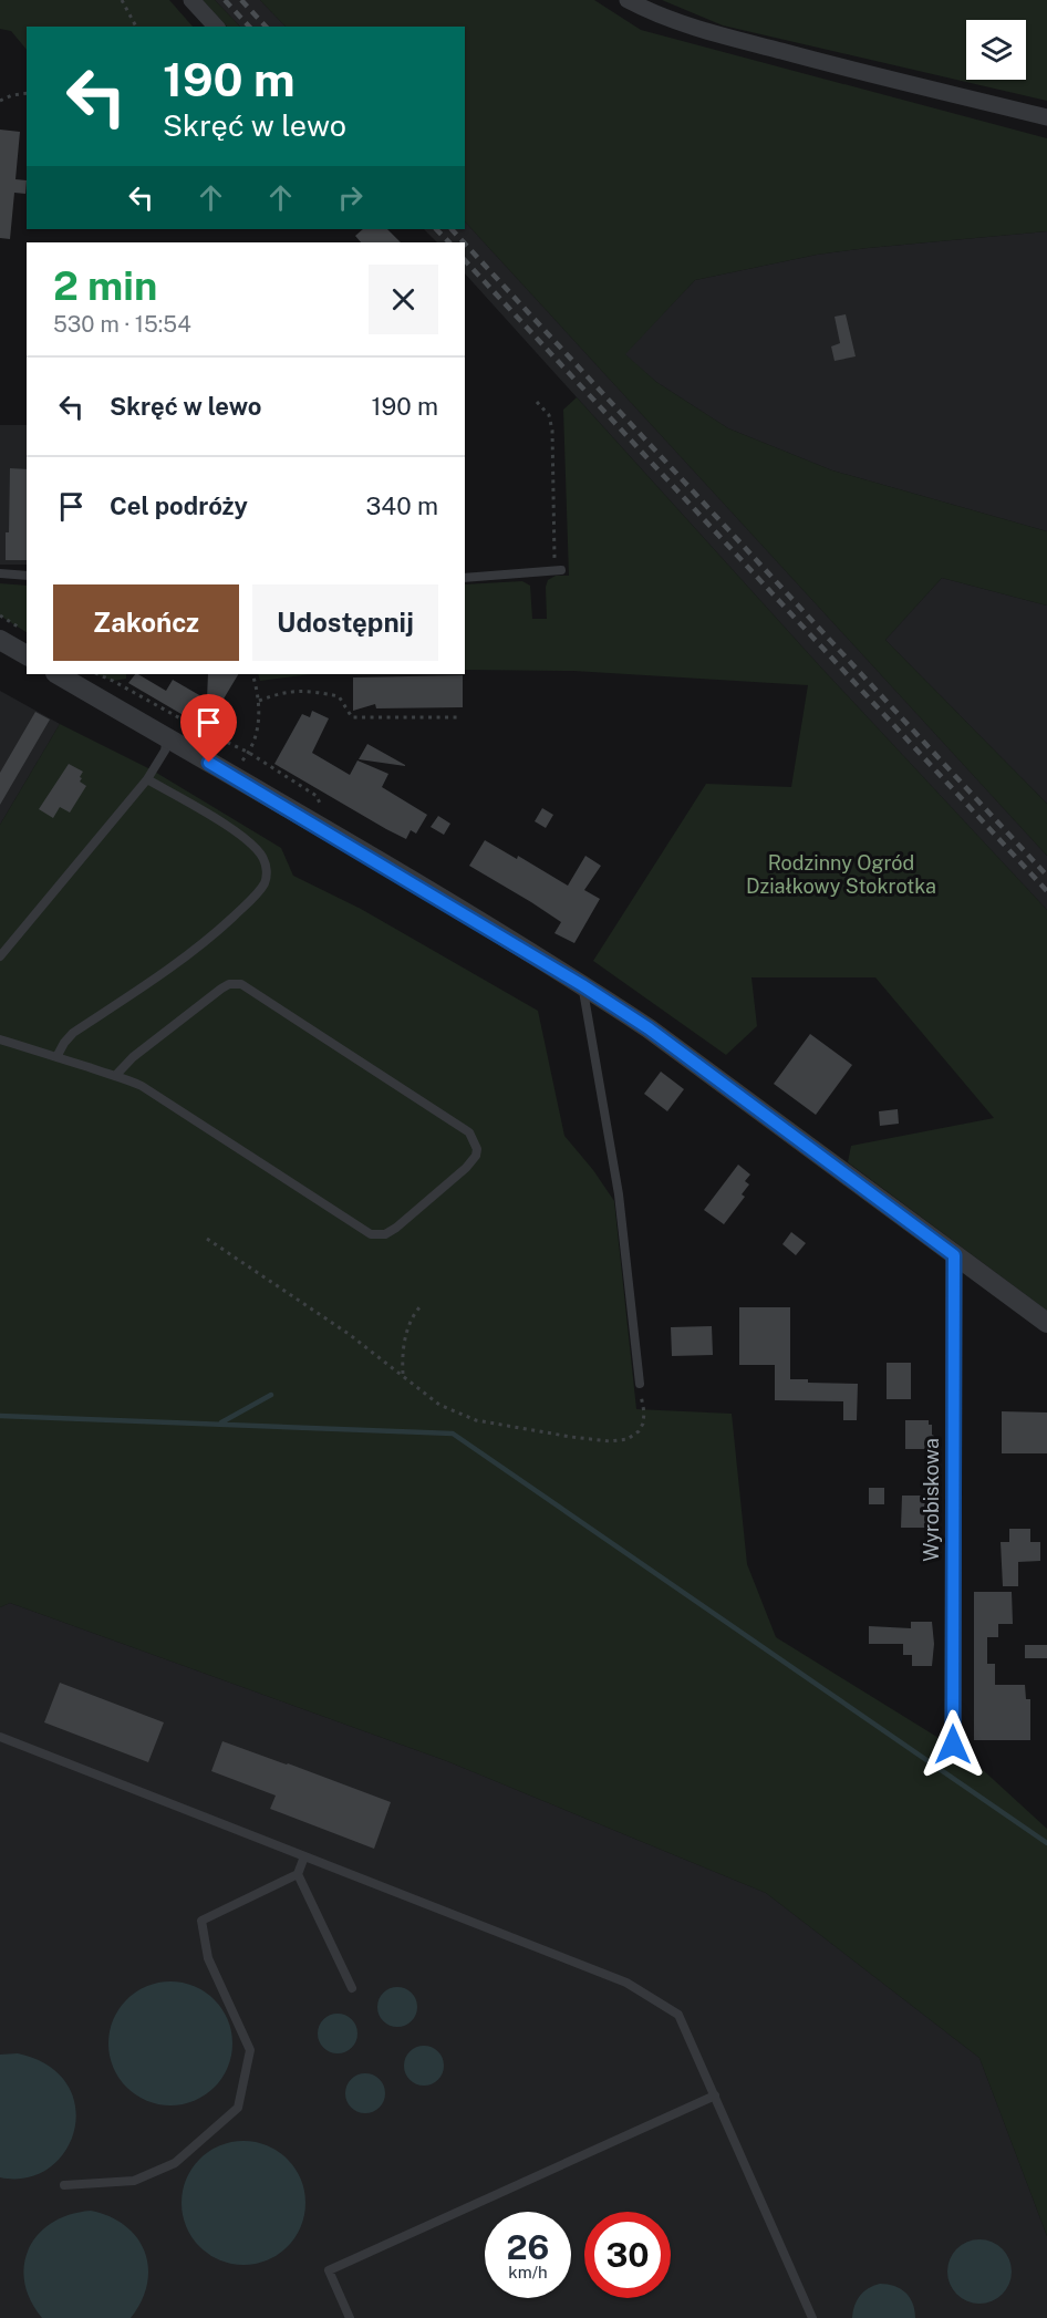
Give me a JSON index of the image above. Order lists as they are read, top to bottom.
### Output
{
  "streets": {
    "street": ["Wyrobiskowa"]
  },
  "parks": ["Rodzinny Ogród Działkowy Stokrotka"],
  "page": {
    "turn": ["190 m", "Skręć w lewo"],
    "heading": ["2 min", "530 m · 15:54"],
    "list": [
      {
        "name": "Skręć w lewo",
        "value": "190 m"
      },
      {
        "name": "Cel podróży",
        "value": "340 m"
      }
    ],
    "buttons": ["Zakończ", "Udostępnij"],
    "speed": "26 km/h",
    "limit": "30"
  }
}
